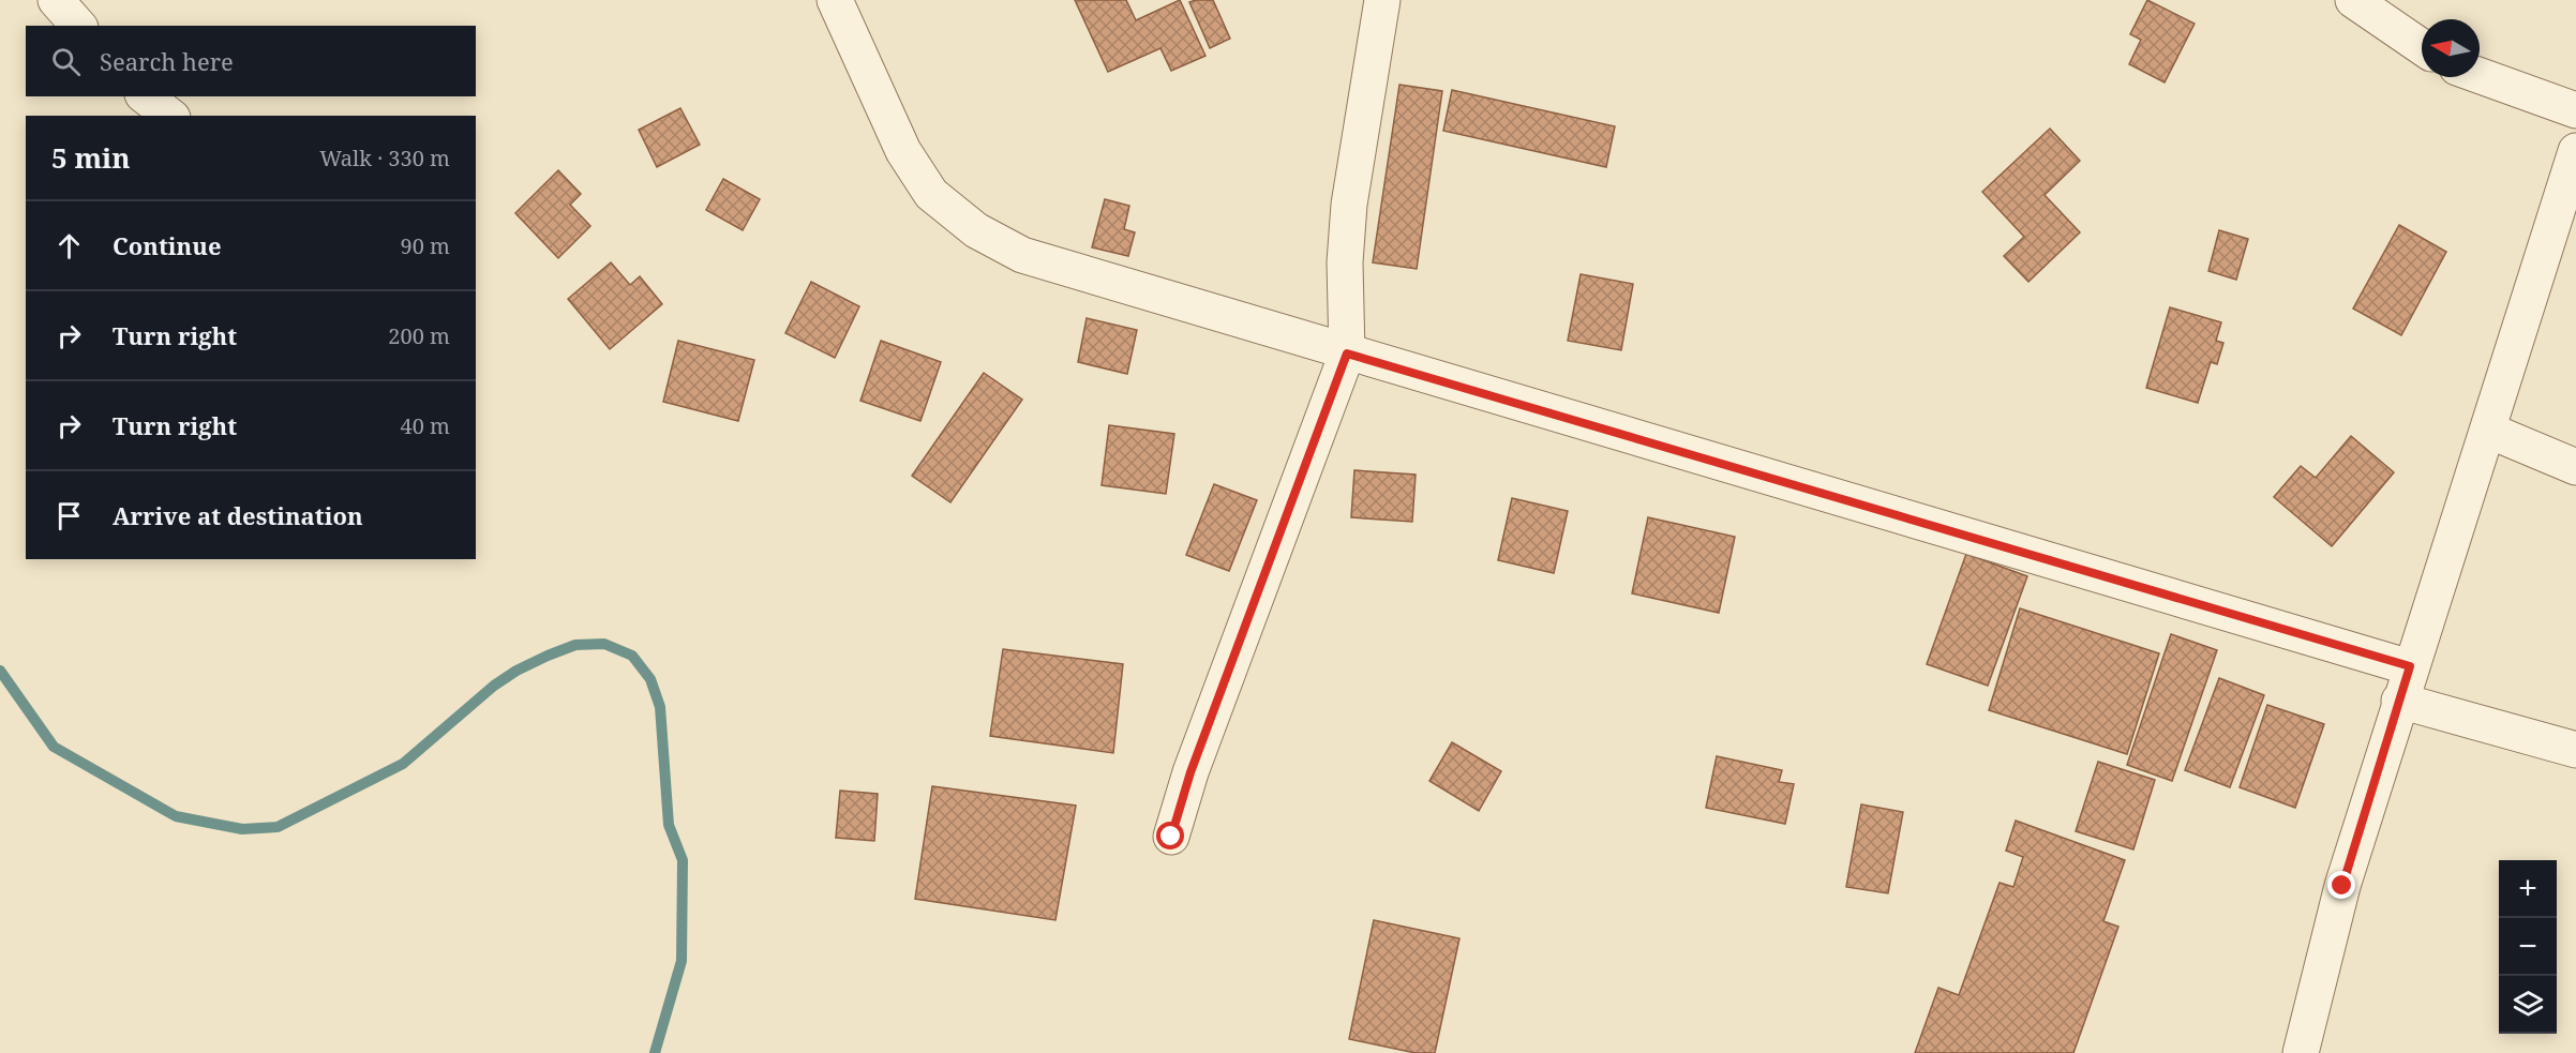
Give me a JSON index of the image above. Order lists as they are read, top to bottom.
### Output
{
  "north": "left",
  "page": {
    "search": "Search here",
    "heading": ["5 min", "Walk · 330 m"],
    "list": [
      ["Continue", "90 m"],
      ["Turn right", "200 m"],
      ["Turn right", "40 m"],
      "Arrive at destination"
    ],
    "map_buttons": ["+", "−"]
  }
}
